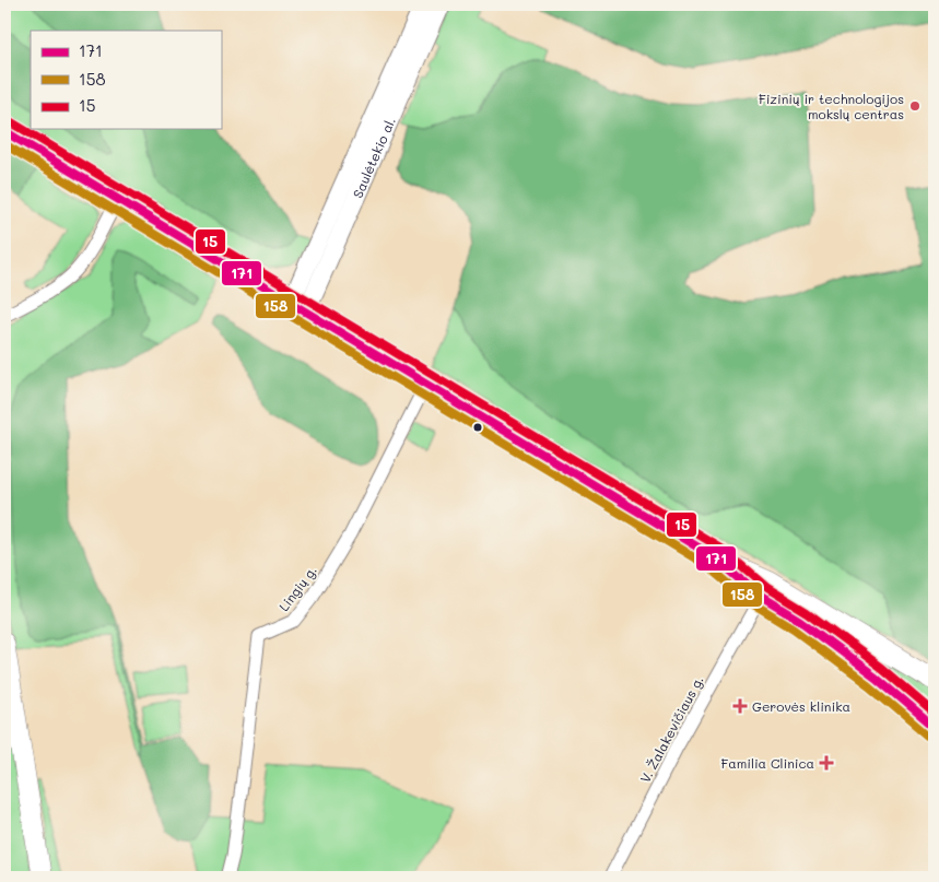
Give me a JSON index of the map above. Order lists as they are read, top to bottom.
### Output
{
  "streets": {
    "main road": ["Saulėtekio al."],
    "street": ["Lingių g.", "V. Žalakevičiaus g."]
  },
  "places": {
    "other": ["Fizinių ir technologijos mokslų centras"],
    "health": ["Gerovės klinika", "Familia Clinica"]
  },
  "lines": ["transit line 15", "transit line 171", "transit line 158"],
  "legend": ["171", "158", "15"]
}
